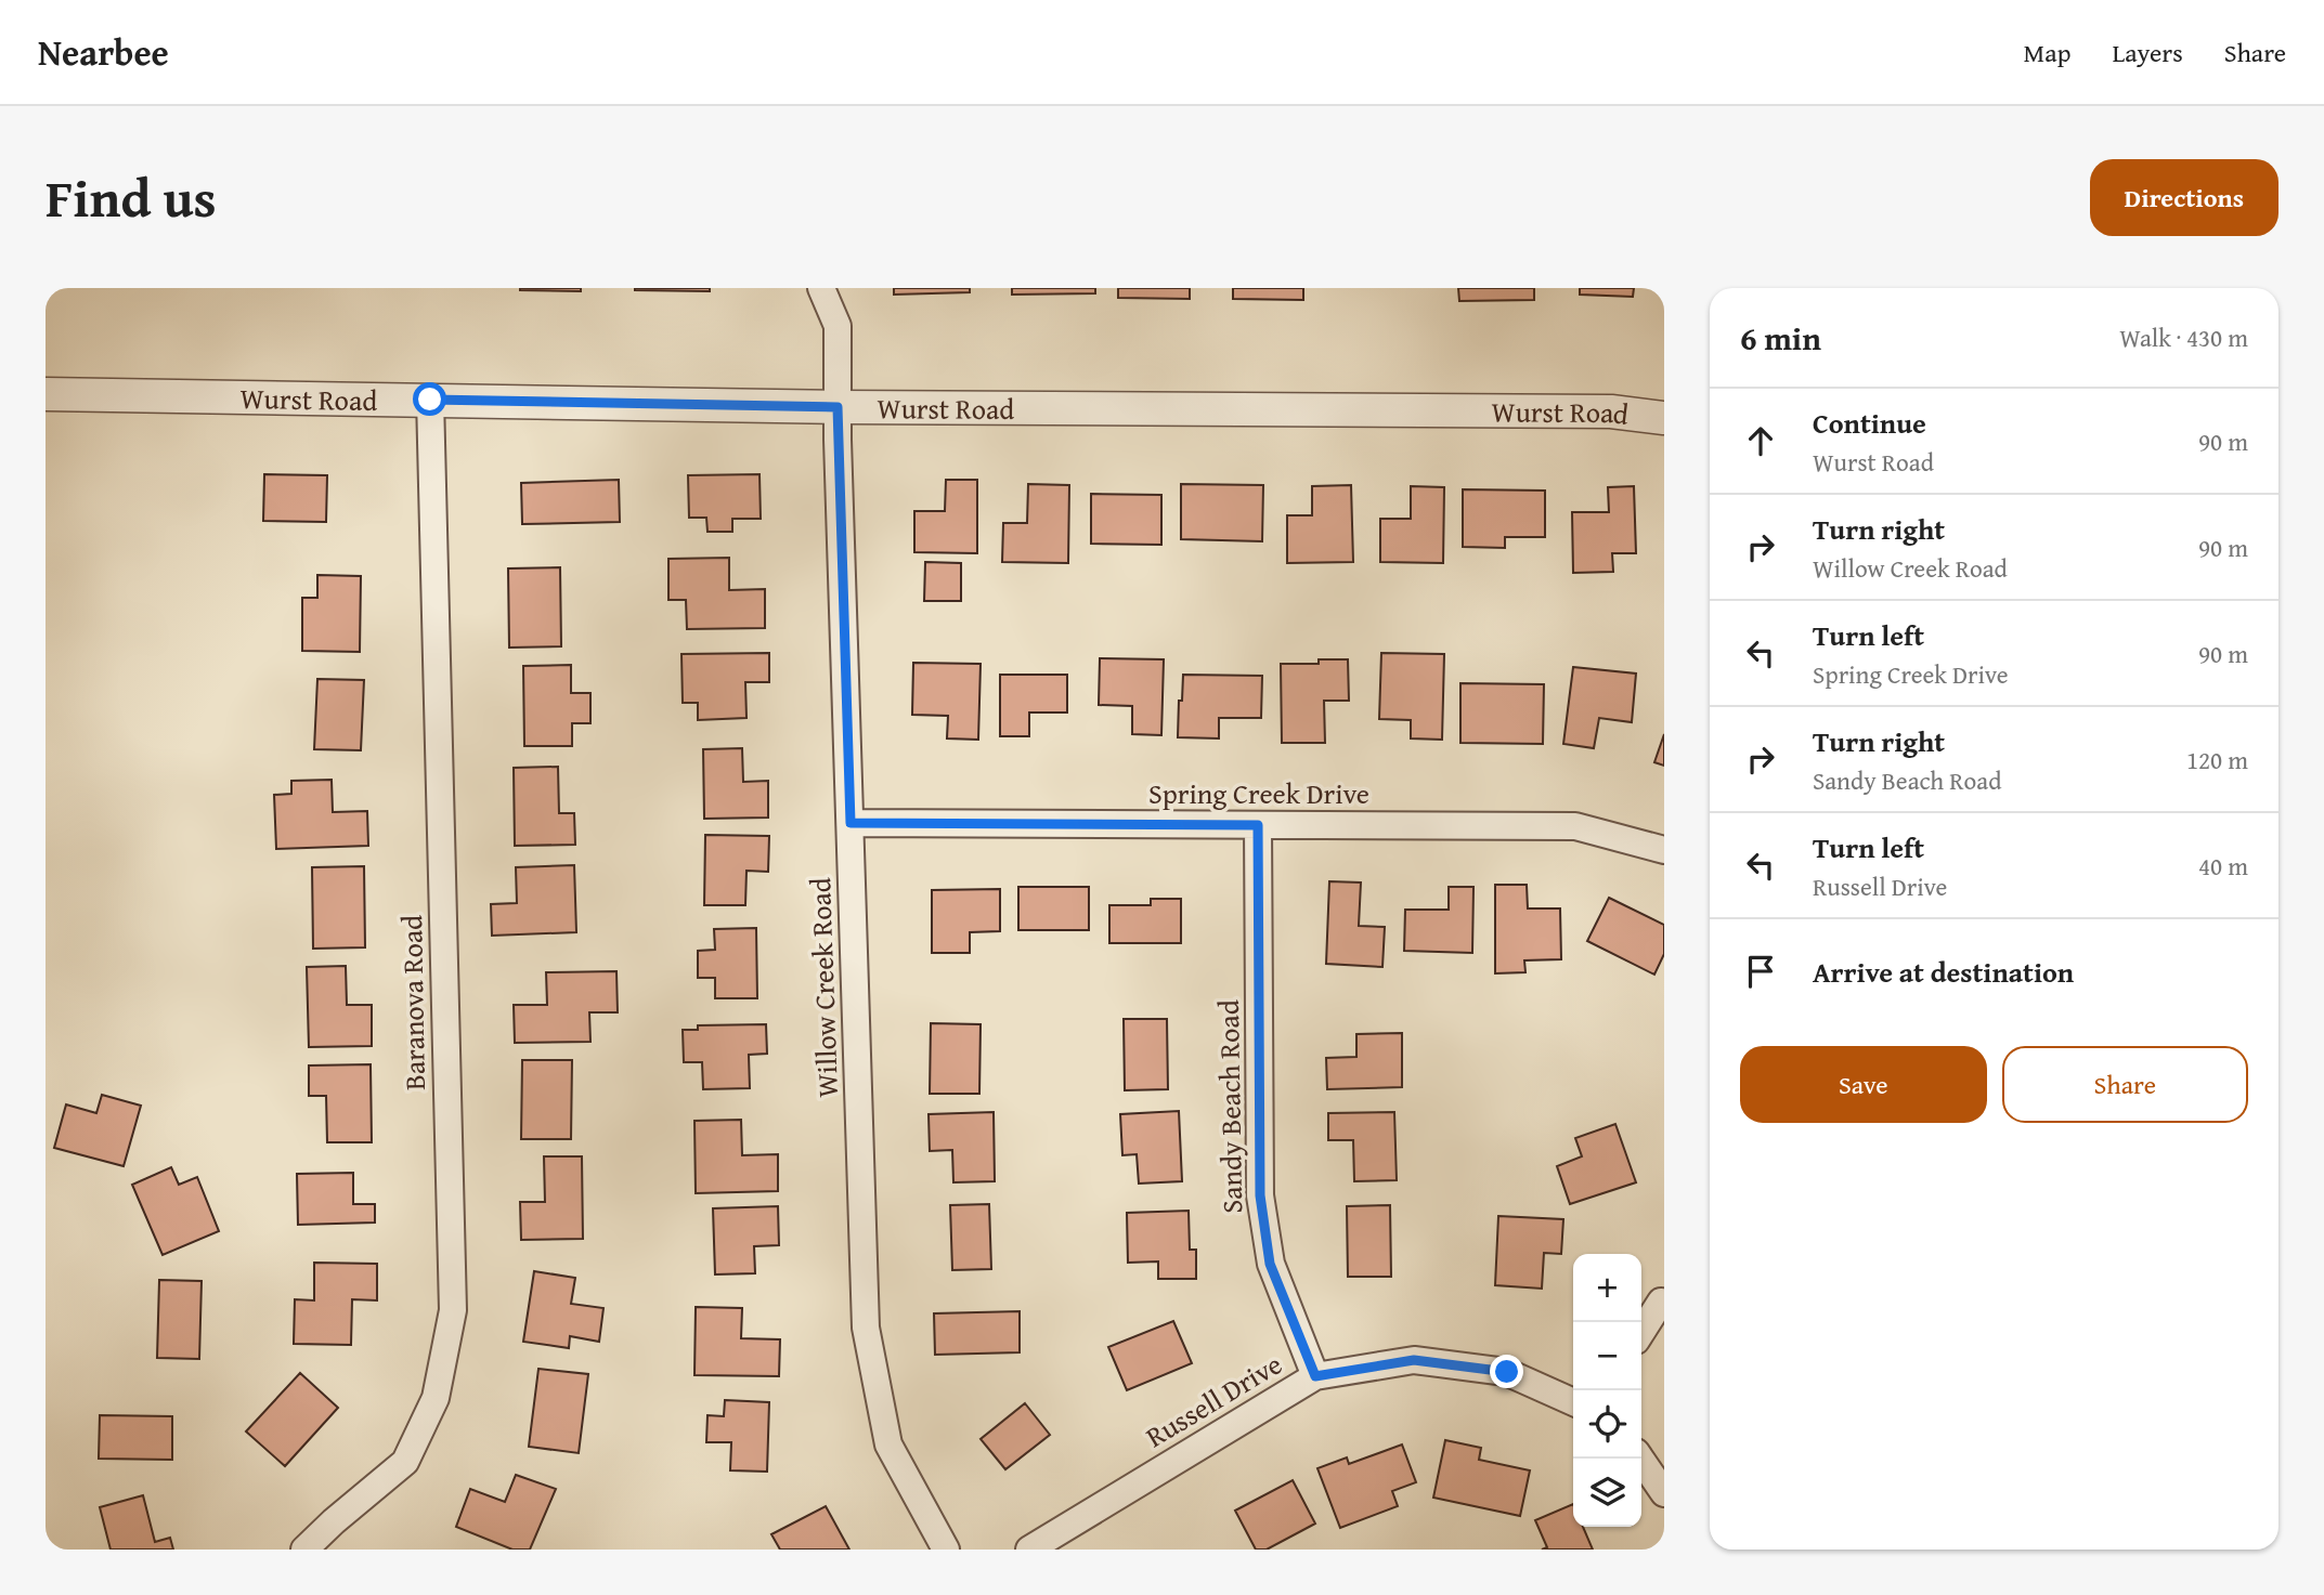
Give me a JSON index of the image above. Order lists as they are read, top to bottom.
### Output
{
  "streets": {
    "street": [
      "Wurst Road",
      "Spring Creek Drive",
      "Willow Creek Road",
      "Baranova Road",
      "Sandy Beach Road",
      "Russell Drive"
    ]
  },
  "crossings": [
    ["Wurst Road", "Willow Creek Road"],
    ["Wurst Road", "Baranova Road"],
    ["Spring Creek Drive", "Willow Creek Road"],
    ["Spring Creek Drive", "Sandy Beach Road"],
    ["Sandy Beach Road", "Russell Drive"]
  ],
  "page": {
    "header": "Nearbee",
    "nav": ["Map", "Layers", "Share"],
    "title": "Find us",
    "buttons": [
      "Directions",
      ["Save", "Share"]
    ],
    "heading": ["6 min", "Walk · 430 m"],
    "list": [
      ["Continue", "Wurst Road", "90 m"],
      ["Turn right", "Willow Creek Road", "90 m"],
      ["Turn left", "Spring Creek Drive", "90 m"],
      ["Turn right", "Sandy Beach Road", "120 m"],
      ["Turn left", "Russell Drive", "40 m"],
      "Arrive at destination"
    ],
    "map_buttons": ["+", "−"]
  }
}
